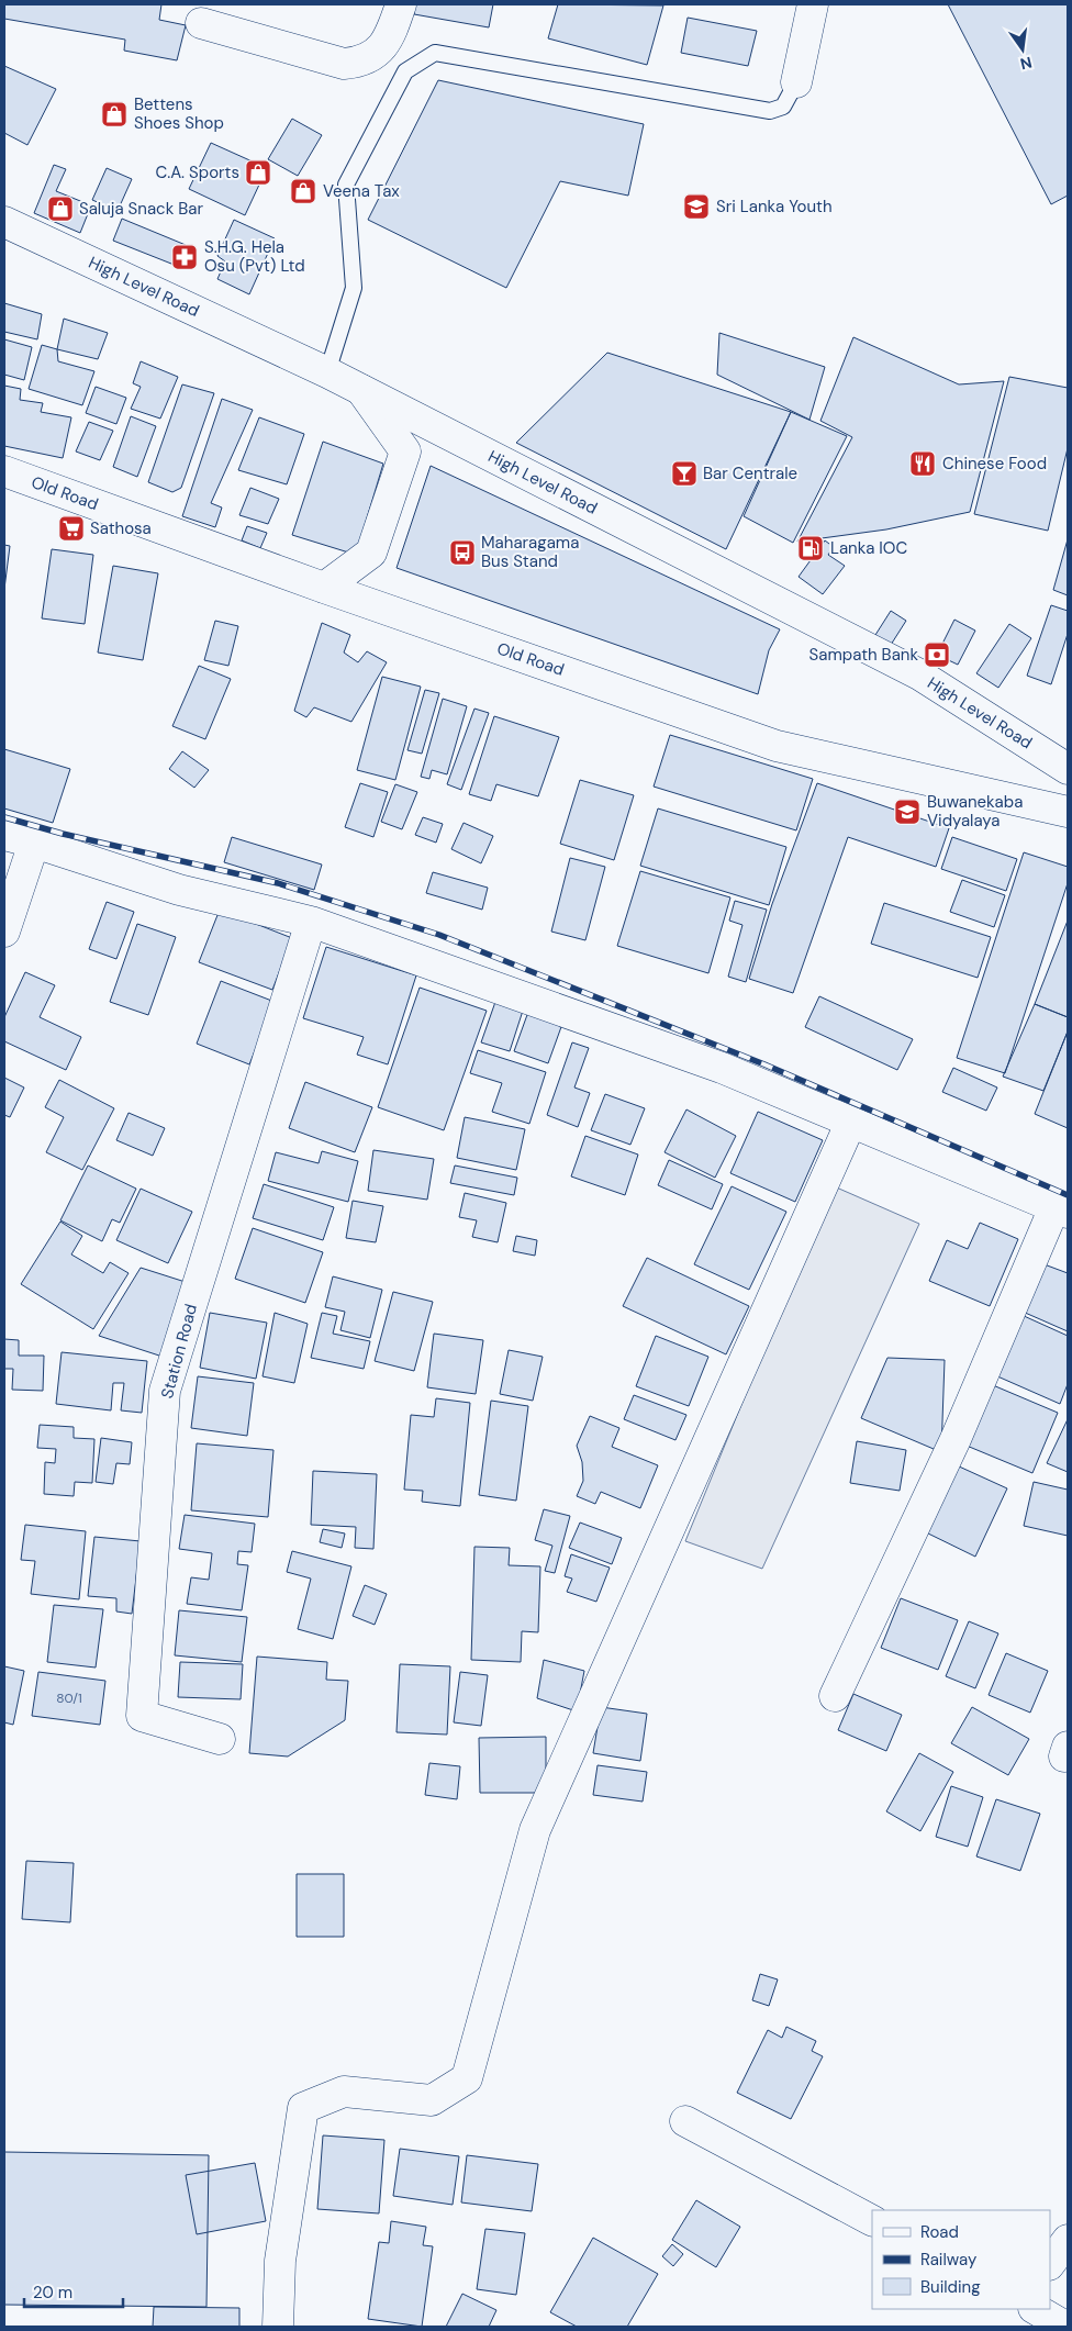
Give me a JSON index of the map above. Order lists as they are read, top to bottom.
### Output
{
  "streets": {
    "main road": ["High Level Road", "Old Road", "Station Road"]
  },
  "places": {
    "shop": [
      "Bettens Shoes Shop",
      "C.A. Sports",
      "Veena Tax",
      "Saluja Snack Bar"
    ],
    "school or university": ["Sri Lanka Youth", "Buwanekaba Vidyalaya"],
    "pharmacy": ["S.H.G. Hela Osu (Pvt) Ltd"],
    "restaurant": ["Chinese Food"],
    "bar": ["Bar Centrale"],
    "supermarket": ["Sathosa"],
    "fuel station": ["Lanka IOC"],
    "bus stop": ["Maharagama Bus Stand"],
    "bank": ["Sampath Bank"]
  },
  "house_numbers": ["80/1"],
  "legend": ["Road", "Railway", "Building"],
  "scale_bar": "20 m",
  "north": "bottom"
}
